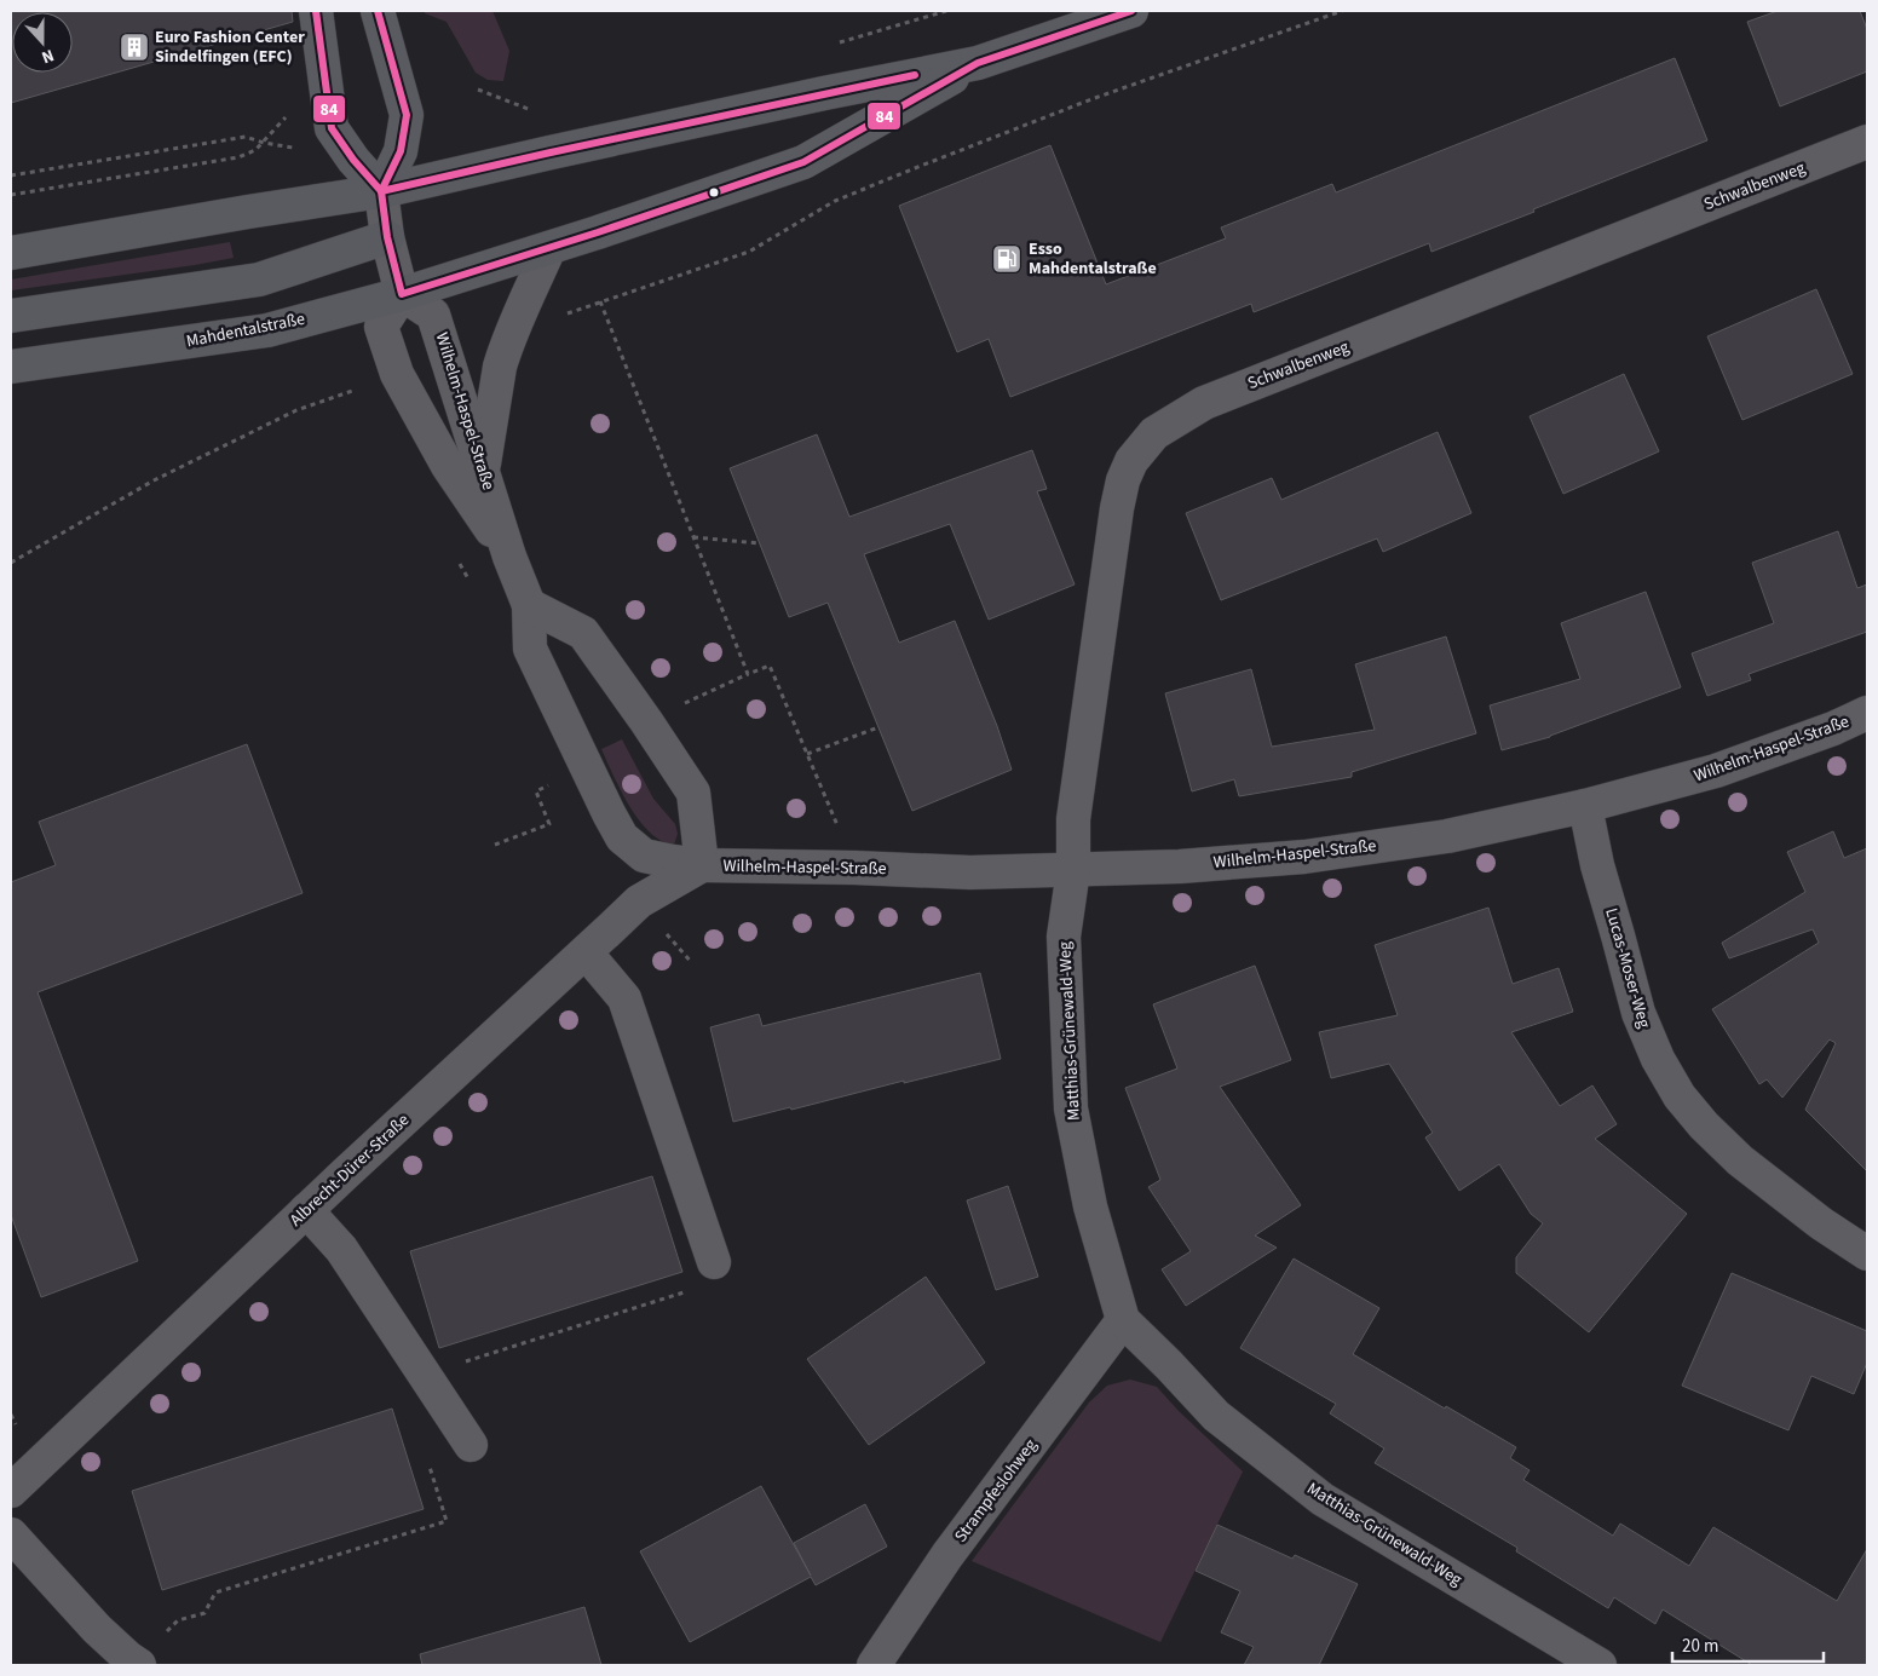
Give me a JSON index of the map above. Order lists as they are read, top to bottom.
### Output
{
  "streets": {
    "main road": ["Mahdentalstraße"],
    "street": [
      "Schwalbenweg",
      "Wilhelm-Haspel-Straße",
      "Lucas-Moser-Weg",
      "Matthias-Grünewald-Weg",
      "Albrecht-Dürer-Straße",
      "Strampfeslohweg"
    ]
  },
  "crossings": [
    ["Schwalbenweg", "Wilhelm-Haspel-Straße"],
    ["Schwalbenweg", "Matthias-Grünewald-Weg"],
    ["Mahdentalstraße", "Wilhelm-Haspel-Straße"],
    ["Wilhelm-Haspel-Straße", "Lucas-Moser-Weg"],
    ["Wilhelm-Haspel-Straße", "Matthias-Grünewald-Weg"],
    ["Wilhelm-Haspel-Straße", "Albrecht-Dürer-Straße"],
    ["Matthias-Grünewald-Weg", "Strampfeslohweg"]
  ],
  "places": {
    "building": ["Euro Fashion Center Sindelfingen (EFC)"],
    "fuel station": ["Esso Mahdentalstraße"]
  },
  "lines": ["transit line 84"],
  "scale_bar": "20 m",
  "north": "bottom"
}
